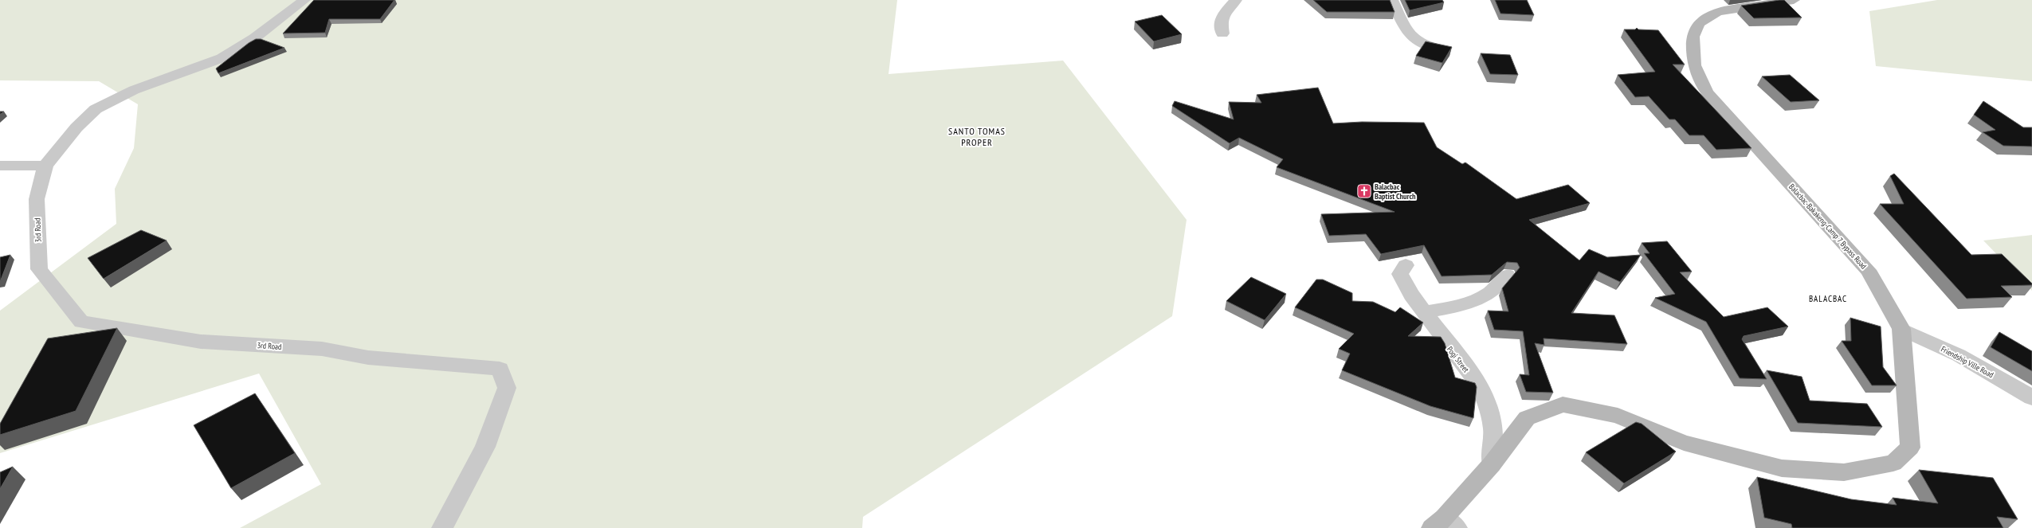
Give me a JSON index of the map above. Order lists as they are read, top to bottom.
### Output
{
  "streets": {
    "main road": ["Balacbac-Bakakeng-Camp 7 Bypass Road"],
    "street": ["3rd Road", "Pogi Street", "Friendship Ville Road"]
  },
  "crossings": [
    ["Balacbac-Bakakeng-Camp 7 Bypass Road", "Pogi Street"],
    ["Balacbac-Bakakeng-Camp 7 Bypass Road", "Friendship Ville Road"]
  ],
  "districts": ["SANTO TOMAS PROPER", "BALACBAC"],
  "places": {
    "church": ["Balacbac Baptist Church"]
  }
}
